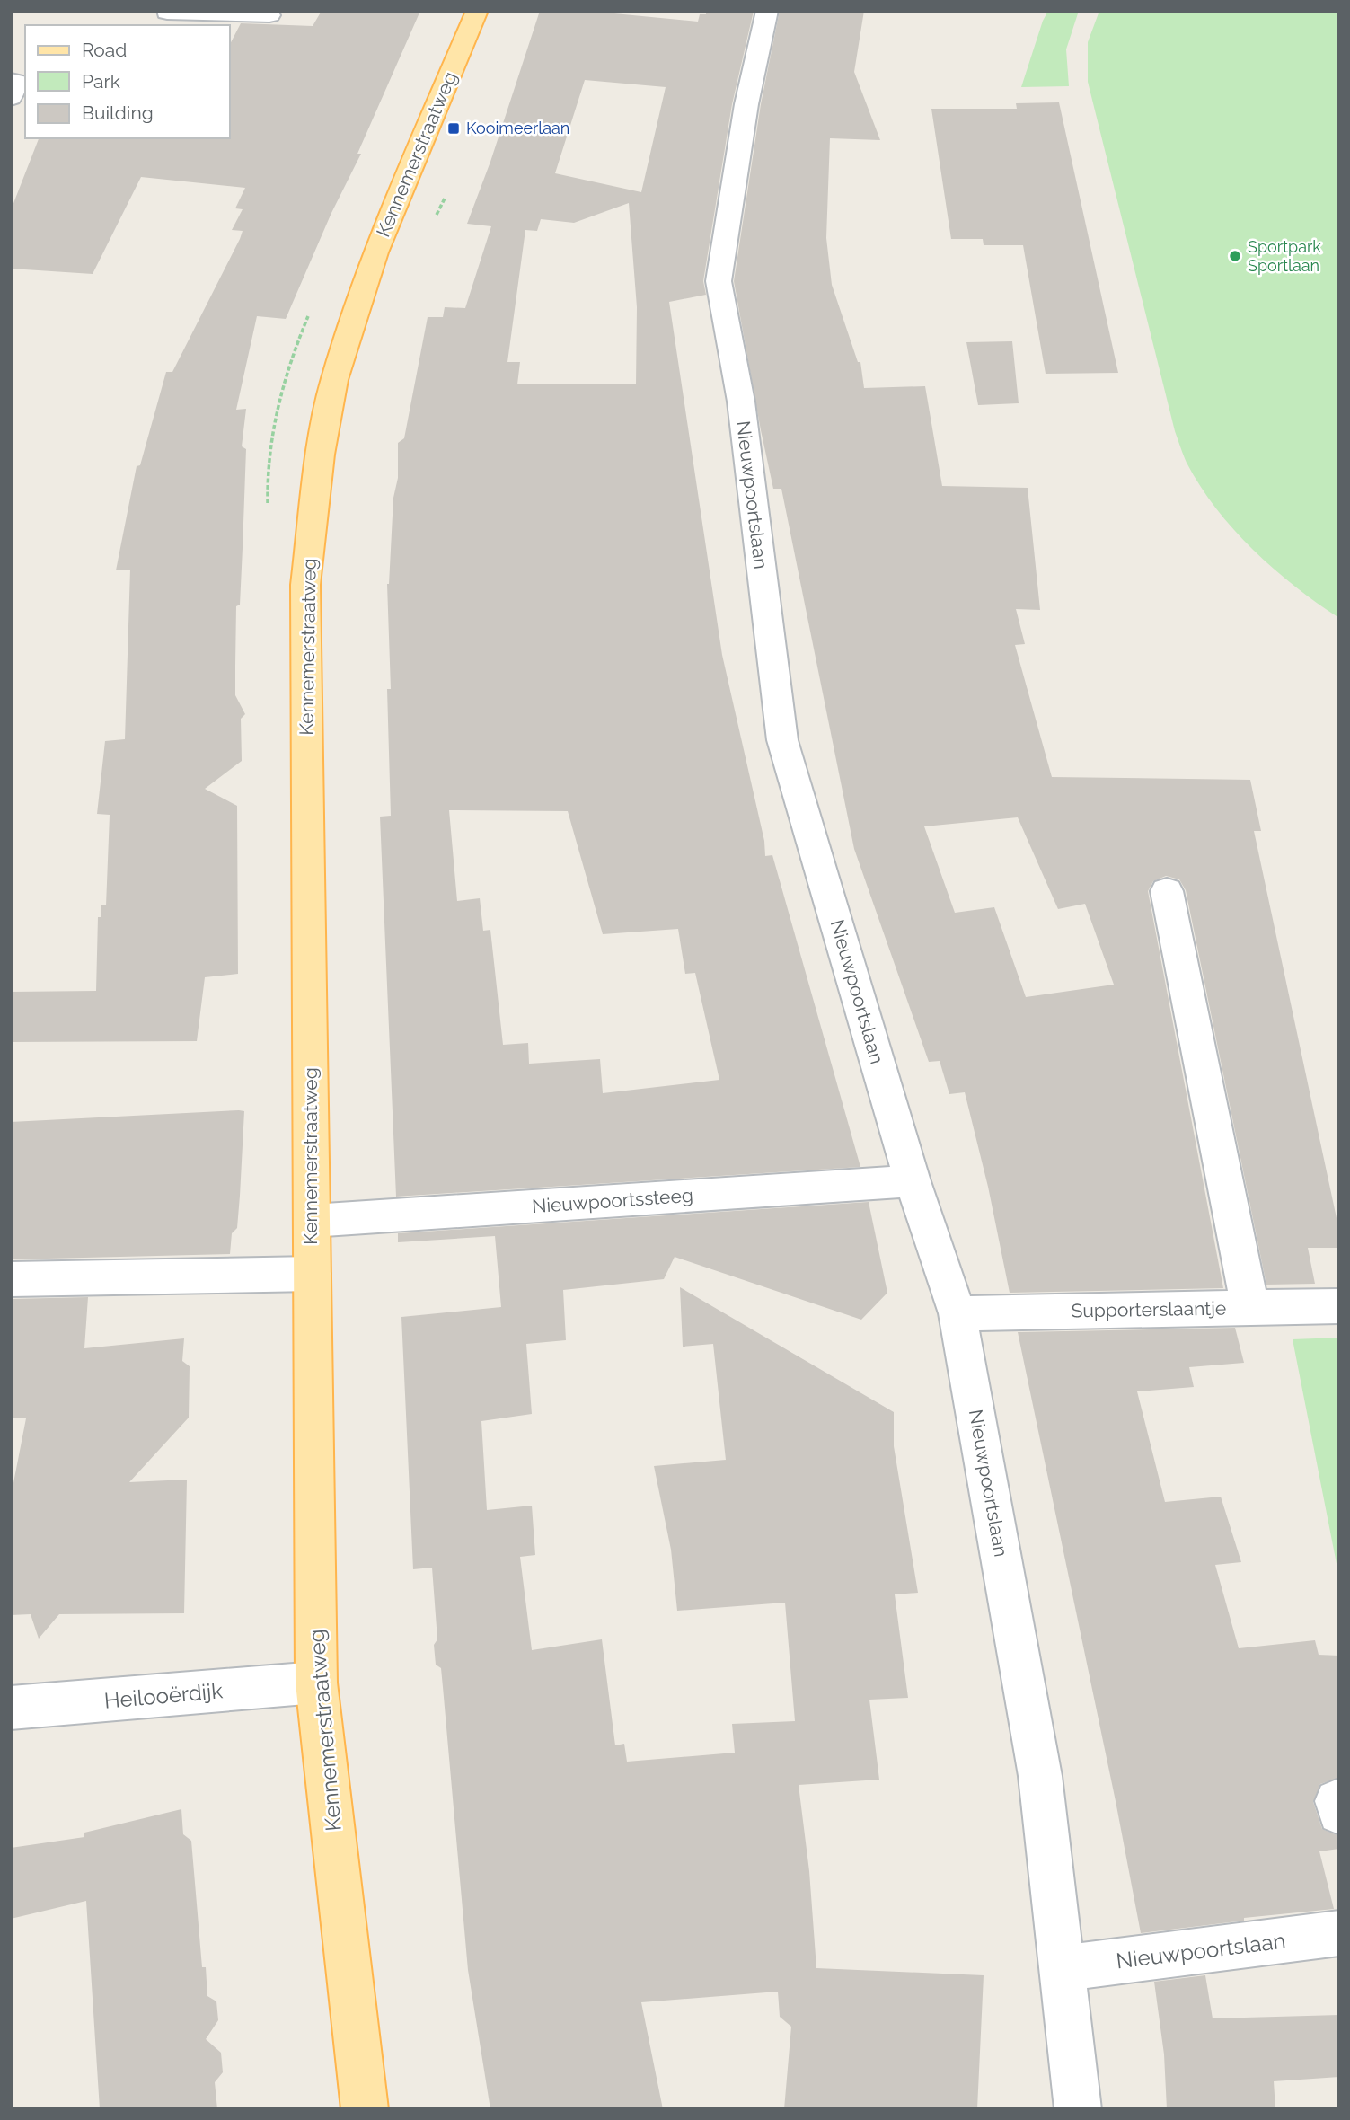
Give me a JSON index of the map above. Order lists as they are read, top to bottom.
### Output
{
  "streets": {
    "main road": ["Kennemerstraatweg"],
    "street": [
      "Nieuwpoortslaan",
      "Nieuwpoortssteeg",
      "Supporterslaantje",
      "Heilooërdijk"
    ]
  },
  "crossings": [
    ["Kennemerstraatweg", "Nieuwpoortssteeg"],
    ["Kennemerstraatweg", "Heilooërdijk"],
    ["Nieuwpoortslaan", "Nieuwpoortssteeg"],
    ["Nieuwpoortslaan", "Supporterslaantje"]
  ],
  "places": {
    "transit": ["Kooimeerlaan"],
    "other": ["Sportpark Sportlaan"]
  },
  "legend": ["Road", "Park", "Building"]
}
